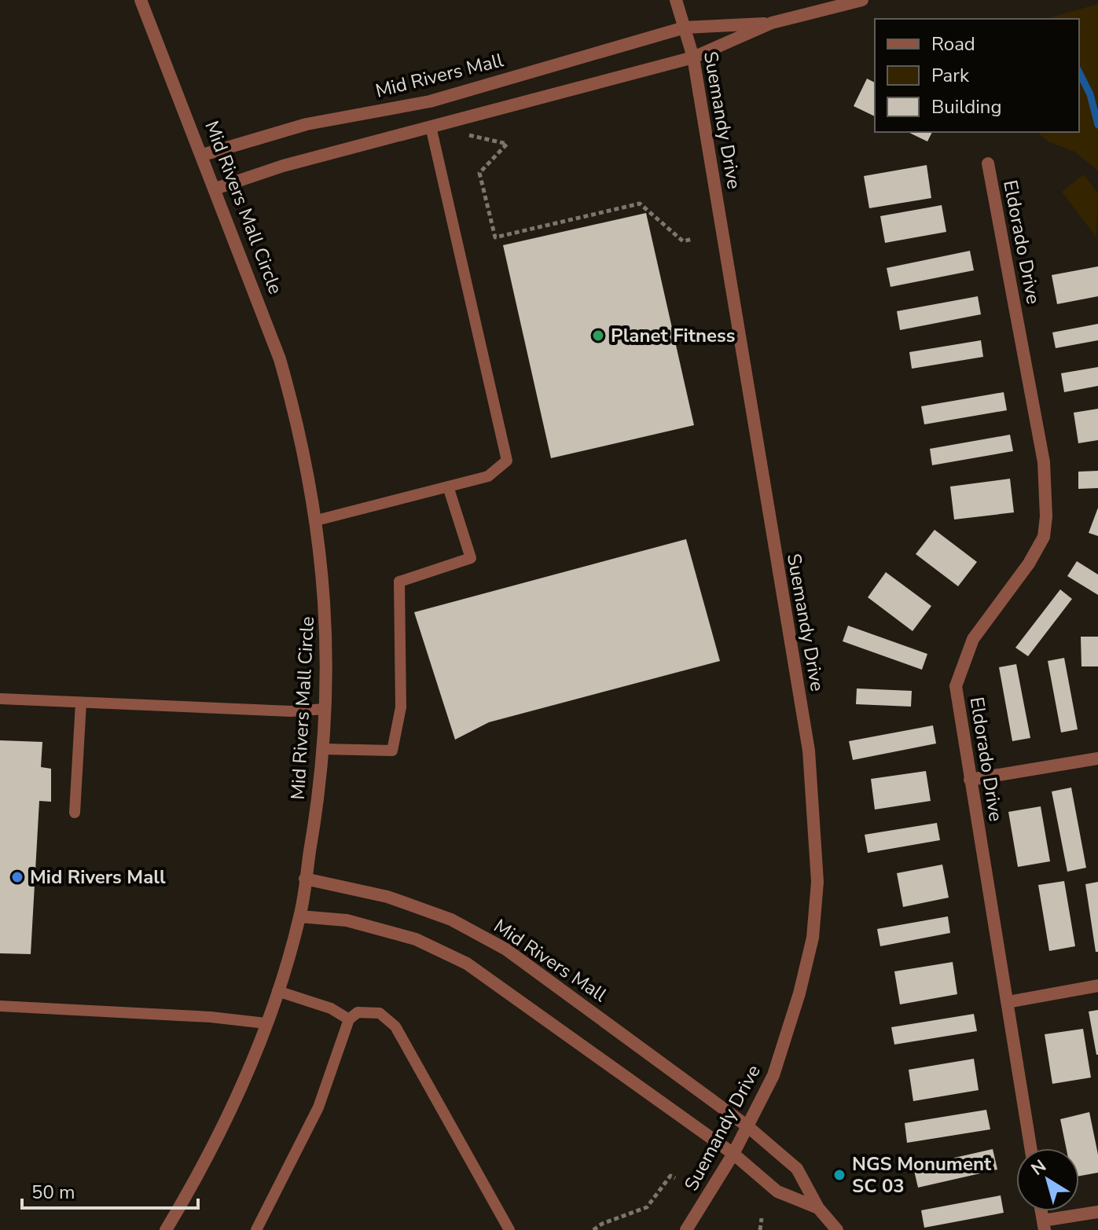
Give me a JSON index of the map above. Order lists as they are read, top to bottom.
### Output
{
  "streets": {
    "street": [
      "Mid Rivers Mall",
      "Suemandy Drive",
      "Mid Rivers Mall Circle",
      "Eldorado Drive"
    ]
  },
  "crossings": [
    ["Mid Rivers Mall", "Suemandy Drive"],
    ["Mid Rivers Mall", "Mid Rivers Mall Circle"]
  ],
  "places": ["Planet Fitness", "Mid Rivers Mall", "NGS Monument SC 03"],
  "legend": ["Road", "Park", "Building"],
  "scale_bar": "50 m",
  "north": "top left"
}
